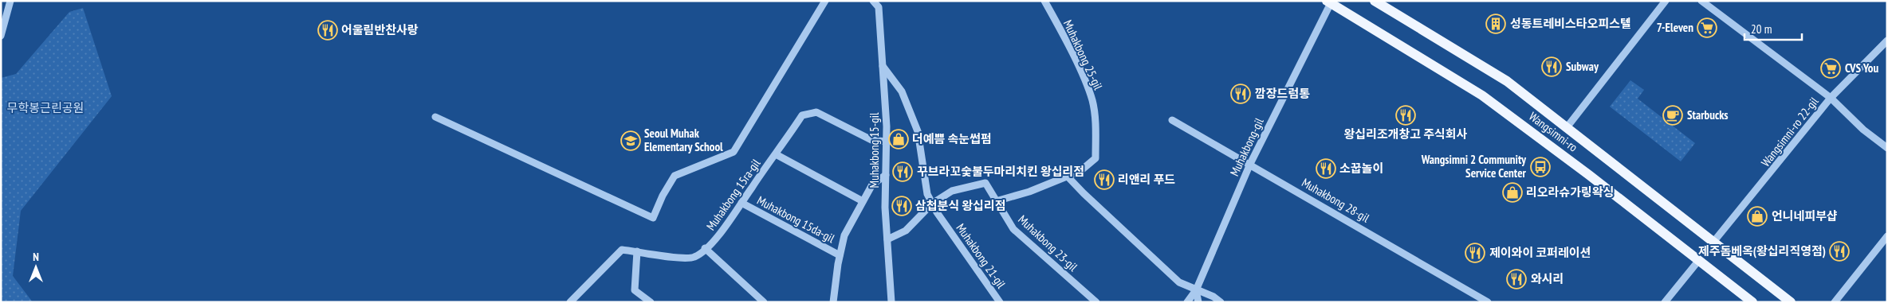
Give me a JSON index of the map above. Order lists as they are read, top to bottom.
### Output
{
  "streets": {
    "main road": ["Wangsimni-ro"],
    "street": [
      "Muhakbong 25-gil",
      "Wangsimni-ro 22-gil",
      "Muhakbong-gil",
      "Muhakbong 15-gil",
      "Muhakbong 15ra-gil",
      "Muhakbong 28-gil",
      "Muhakbong 15da-gil",
      "Muhakbong 23-gil",
      "Muhakbong 21-gil"
    ]
  },
  "crossings": [
    ["Muhakbong 25-gil", "Muhakbong 23-gil"],
    ["Wangsimni-ro", "Wangsimni-ro 22-gil"],
    ["Wangsimni-ro", "Muhakbong-gil"],
    ["Muhakbong-gil", "Muhakbong 28-gil"],
    ["Muhakbong 15-gil", "Muhakbong 15ra-gil"],
    ["Muhakbong 15-gil", "Muhakbong 15da-gil"],
    ["Muhakbong 15-gil", "Muhakbong 21-gil"],
    ["Muhakbong 15ra-gil", "Muhakbong 15da-gil"],
    ["Muhakbong 23-gil", "Muhakbong 21-gil"]
  ],
  "parks": ["무학봉근린공원"],
  "places": {
    "building": ["성동트레비스타오피스텔"],
    "supermarket": ["7-Eleven", "CVS You"],
    "restaurant": [
      "어울림반찬사랑",
      "Subway",
      "깜장드럼통",
      "왕십리조개창고 주식회사",
      "소꿉놀이",
      "꾸브라꼬숯불두마리치킨 왕십리점",
      "리앤리 푸드",
      "삼첩분식 왕십리점",
      "제주돔베옥(왕십리직영점)",
      "제이와이 코퍼레이션",
      "와시리"
    ],
    "cafe": ["Starbucks"],
    "shop": ["더예쁨 속눈썹펌", "리오라슈가링왁싱", "언니네피부샵"],
    "school or university": ["Seoul Muhak Elementary School"],
    "bus stop": ["Wangsimni 2 Community Service Center"]
  },
  "scale_bar": "20 m",
  "north": "top"
}
